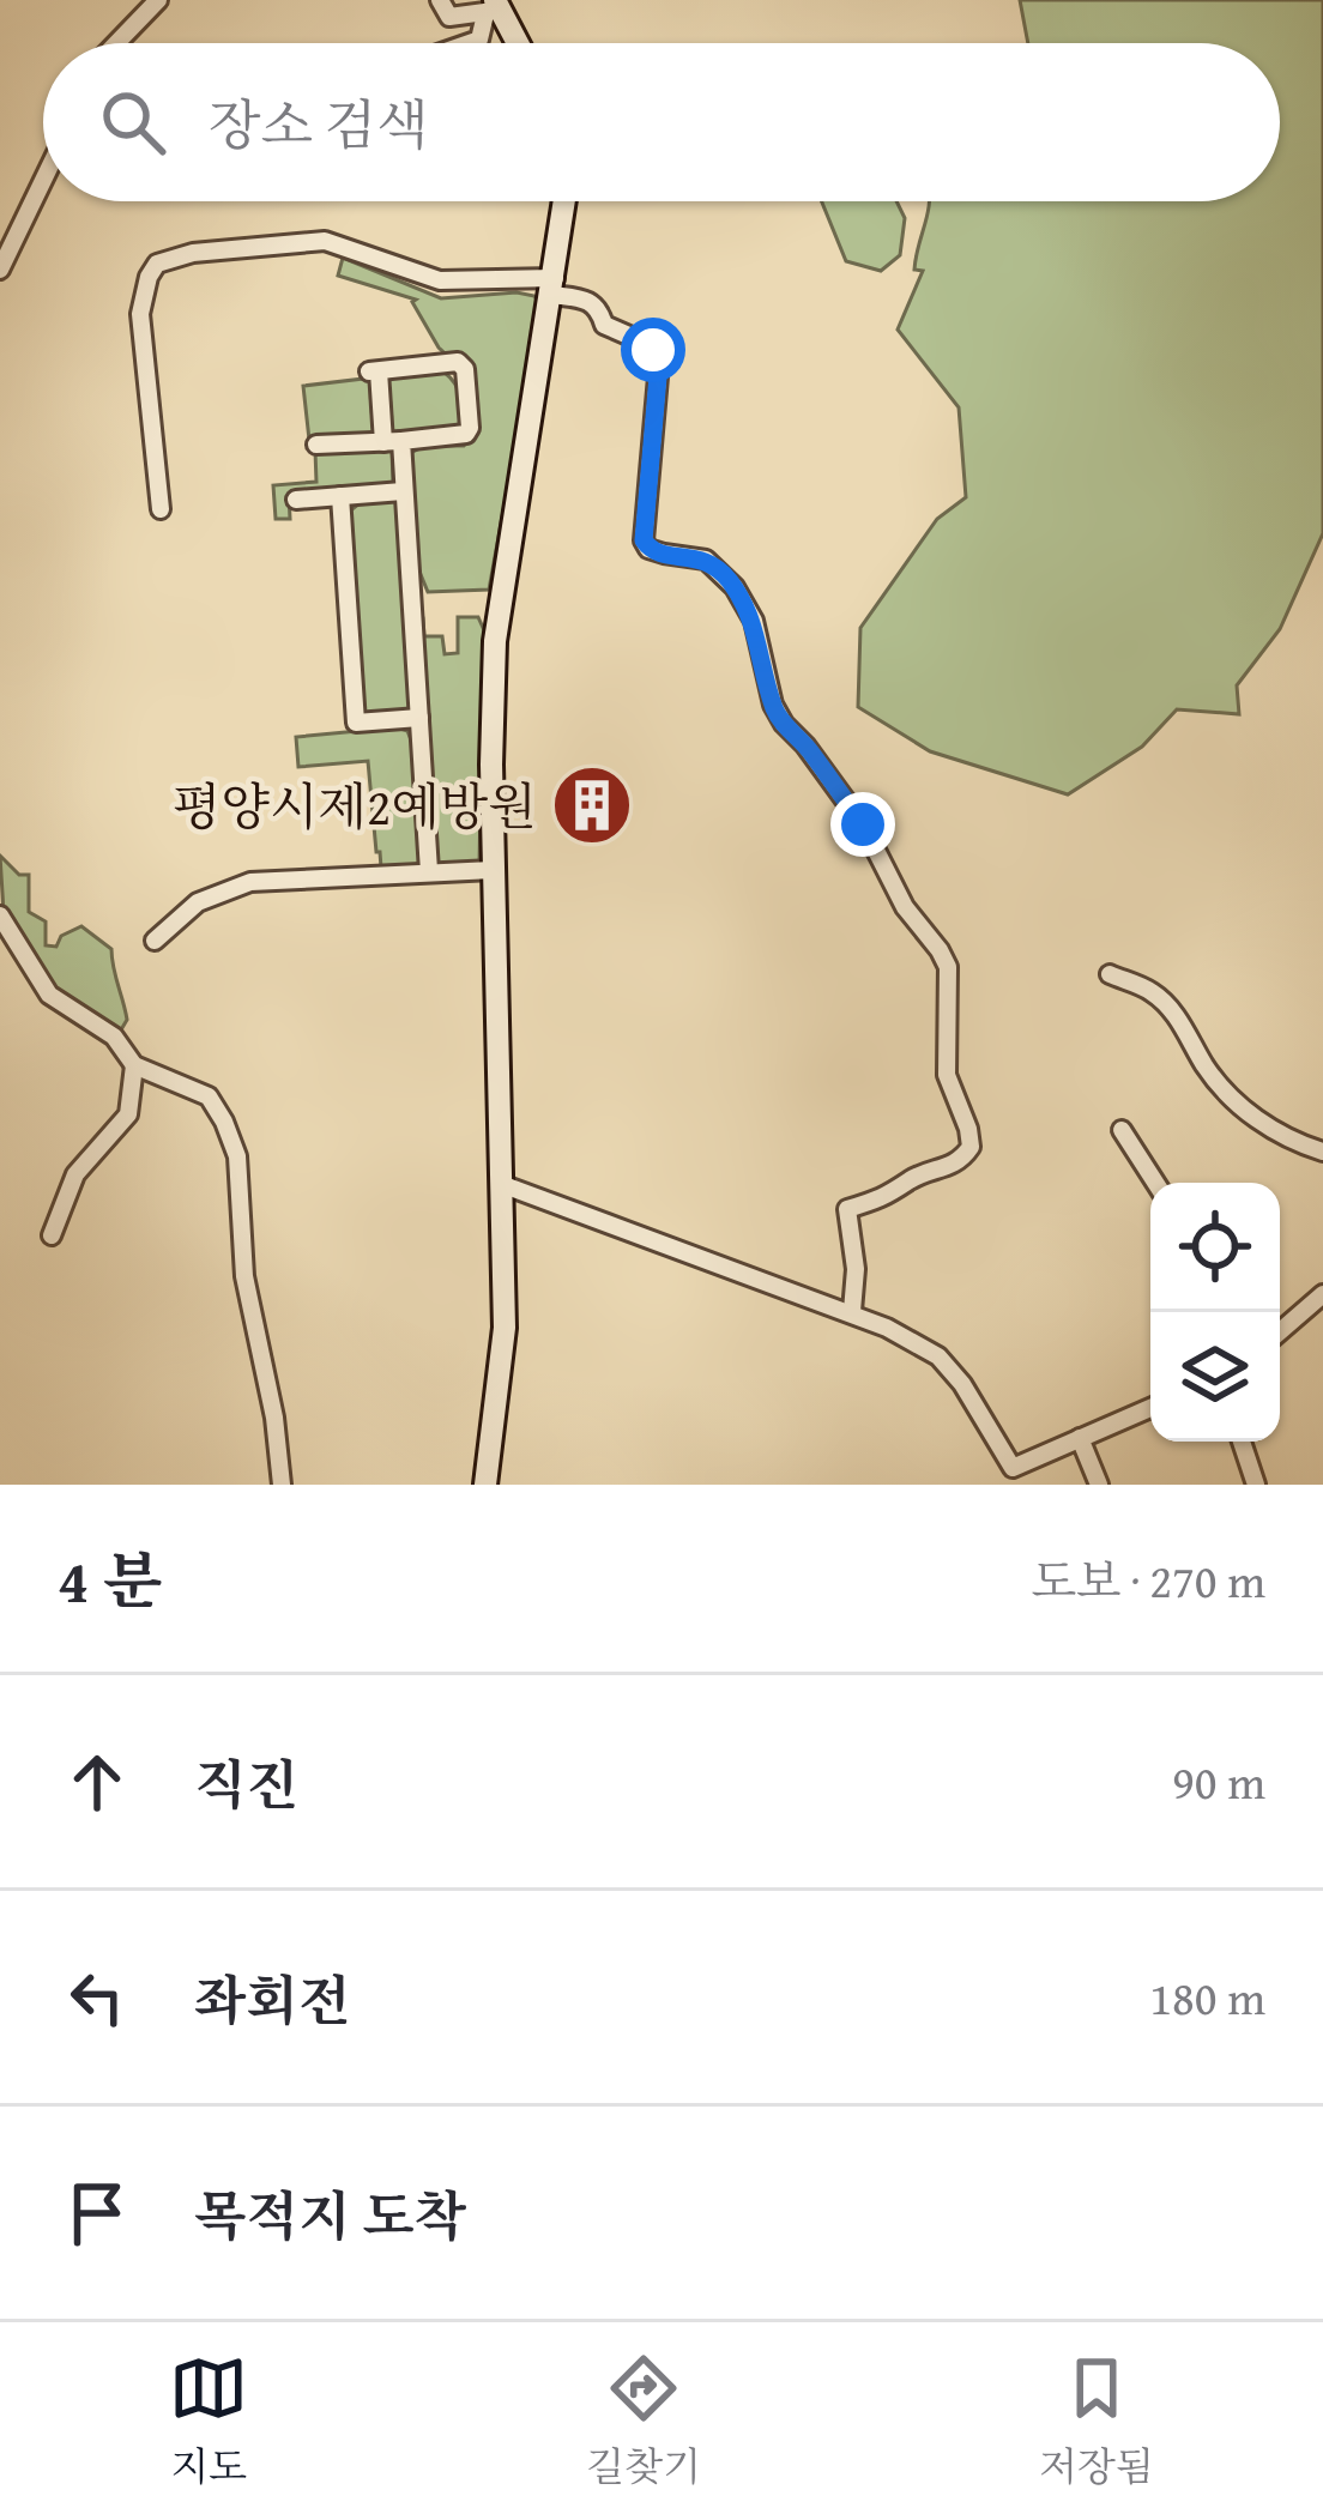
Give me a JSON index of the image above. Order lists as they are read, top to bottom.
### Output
{
  "places": {
    "building": ["평양시제2예방원"]
  },
  "page": {
    "search": "장소 검색",
    "heading": ["4 분", "도보 · 270 m"],
    "list": [
      ["직진", "90 m"],
      ["좌회전", "180 m"],
      "목적지 도착"
    ],
    "nav": ["지도", "길찾기", "저장됨"]
  }
}
